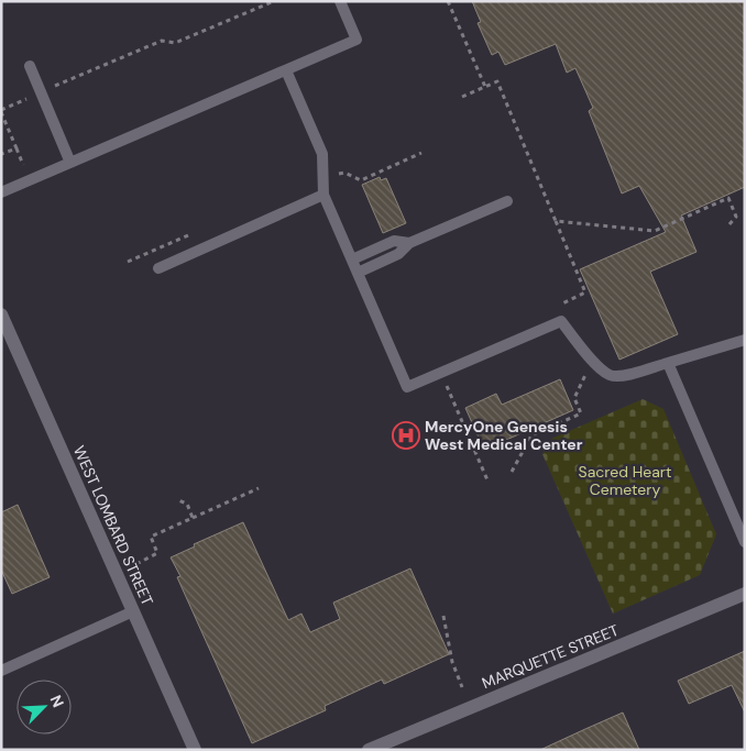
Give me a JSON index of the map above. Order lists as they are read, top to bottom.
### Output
{
  "streets": {
    "street": ["WEST LOMBARD STREET", "MARQUETTE STREET"]
  },
  "parks": ["Sacred Heart Cemetery"],
  "places": {
    "hospital": ["MercyOne Genesis West Medical Center"]
  },
  "north": "top right"
}
